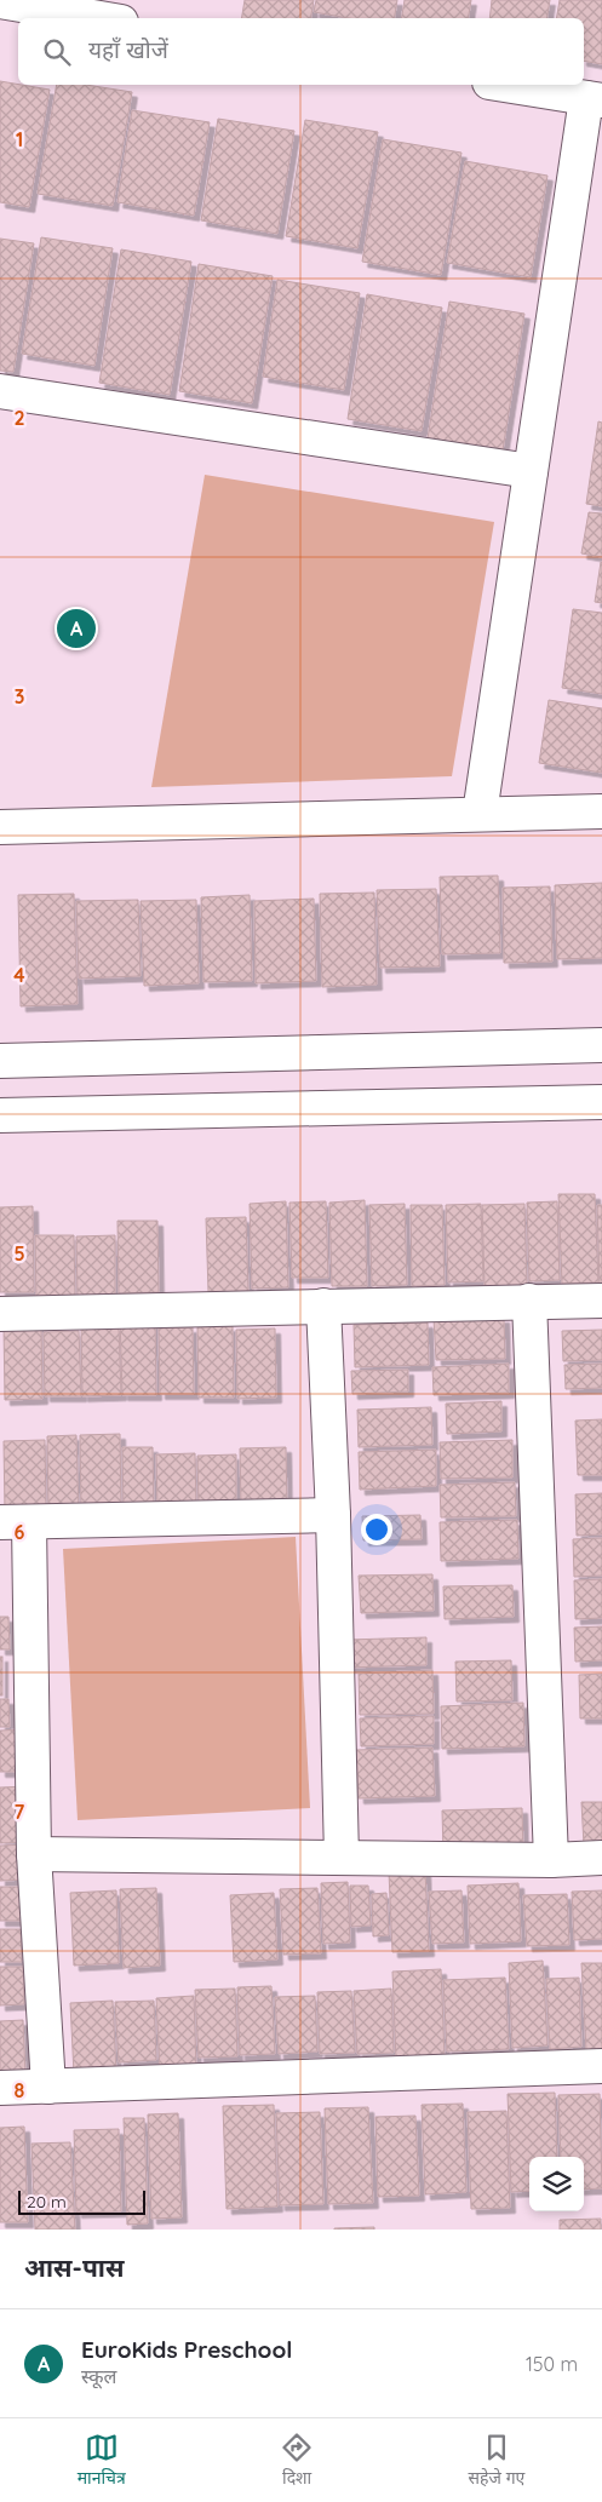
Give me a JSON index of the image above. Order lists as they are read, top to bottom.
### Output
{
  "scale_bar": "20 m",
  "page": {
    "search": "यहाँ खोजें",
    "pins": "A",
    "scale": "20 m",
    "heading": "आस-पास",
    "list": [
      {
        "mark": "A",
        "name": "EuroKids Preschool",
        "note": "स्कूल",
        "value": "150 m"
      }
    ],
    "nav": ["मानचित्र", "दिशा", "सहेजे गए"]
  },
  "grid": {
    "rows": [
      "1",
      "2",
      "3",
      "4",
      "5",
      "6",
      "7",
      "8"
    ]
  }
}
